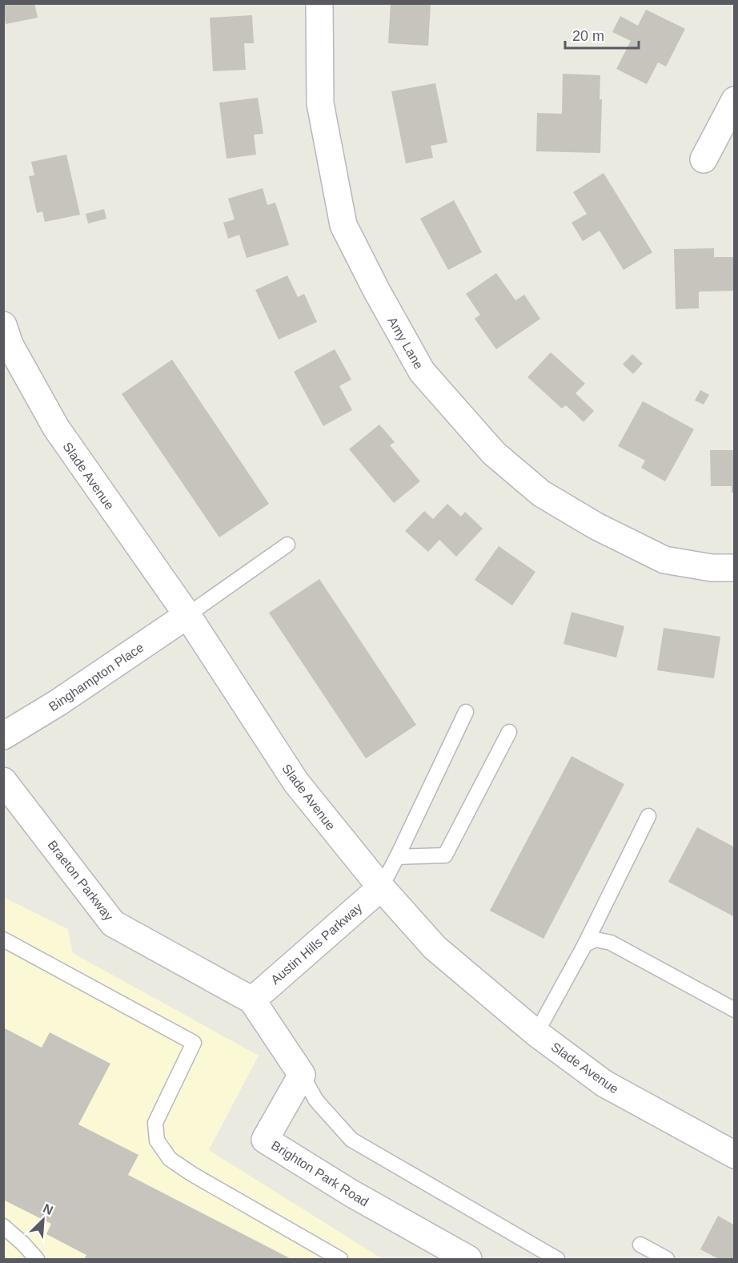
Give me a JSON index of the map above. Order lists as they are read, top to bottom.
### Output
{
  "streets": {
    "street": [
      "Amy Lane",
      "Slade Avenue",
      "Binghampton Place",
      "Braeton Parkway",
      "Austin Hills Parkway",
      "Brighton Park Road"
    ]
  },
  "crossings": [
    ["Slade Avenue", "Binghampton Place"],
    ["Slade Avenue", "Austin Hills Parkway"],
    ["Braeton Parkway", "Austin Hills Parkway"]
  ],
  "scale_bar": "20 m",
  "north": "top right"
}
